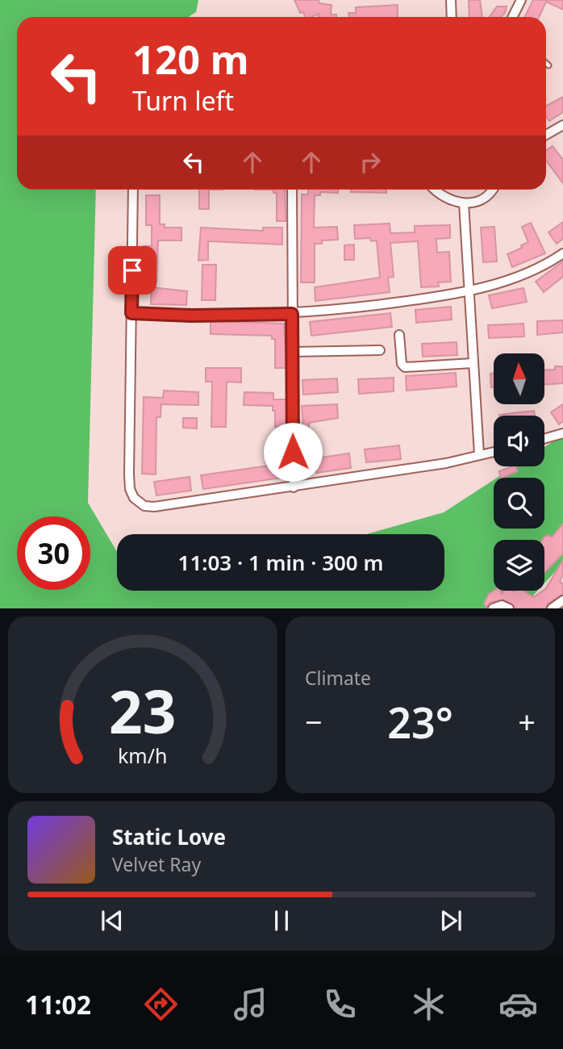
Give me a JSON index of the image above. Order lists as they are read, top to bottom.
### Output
{
  "north": "top",
  "page": {
    "turn": ["120 m", "Turn left"],
    "limit": "30",
    "trip": "11:03 · 1 min · 300 m",
    "tile": "Climate",
    "heat": ["−", "23°", "+"],
    "song": ["Static Love", "Velvet Ray"],
    "tabs": "11:02",
    "gauge": ["23", "km/h"]
  }
}
